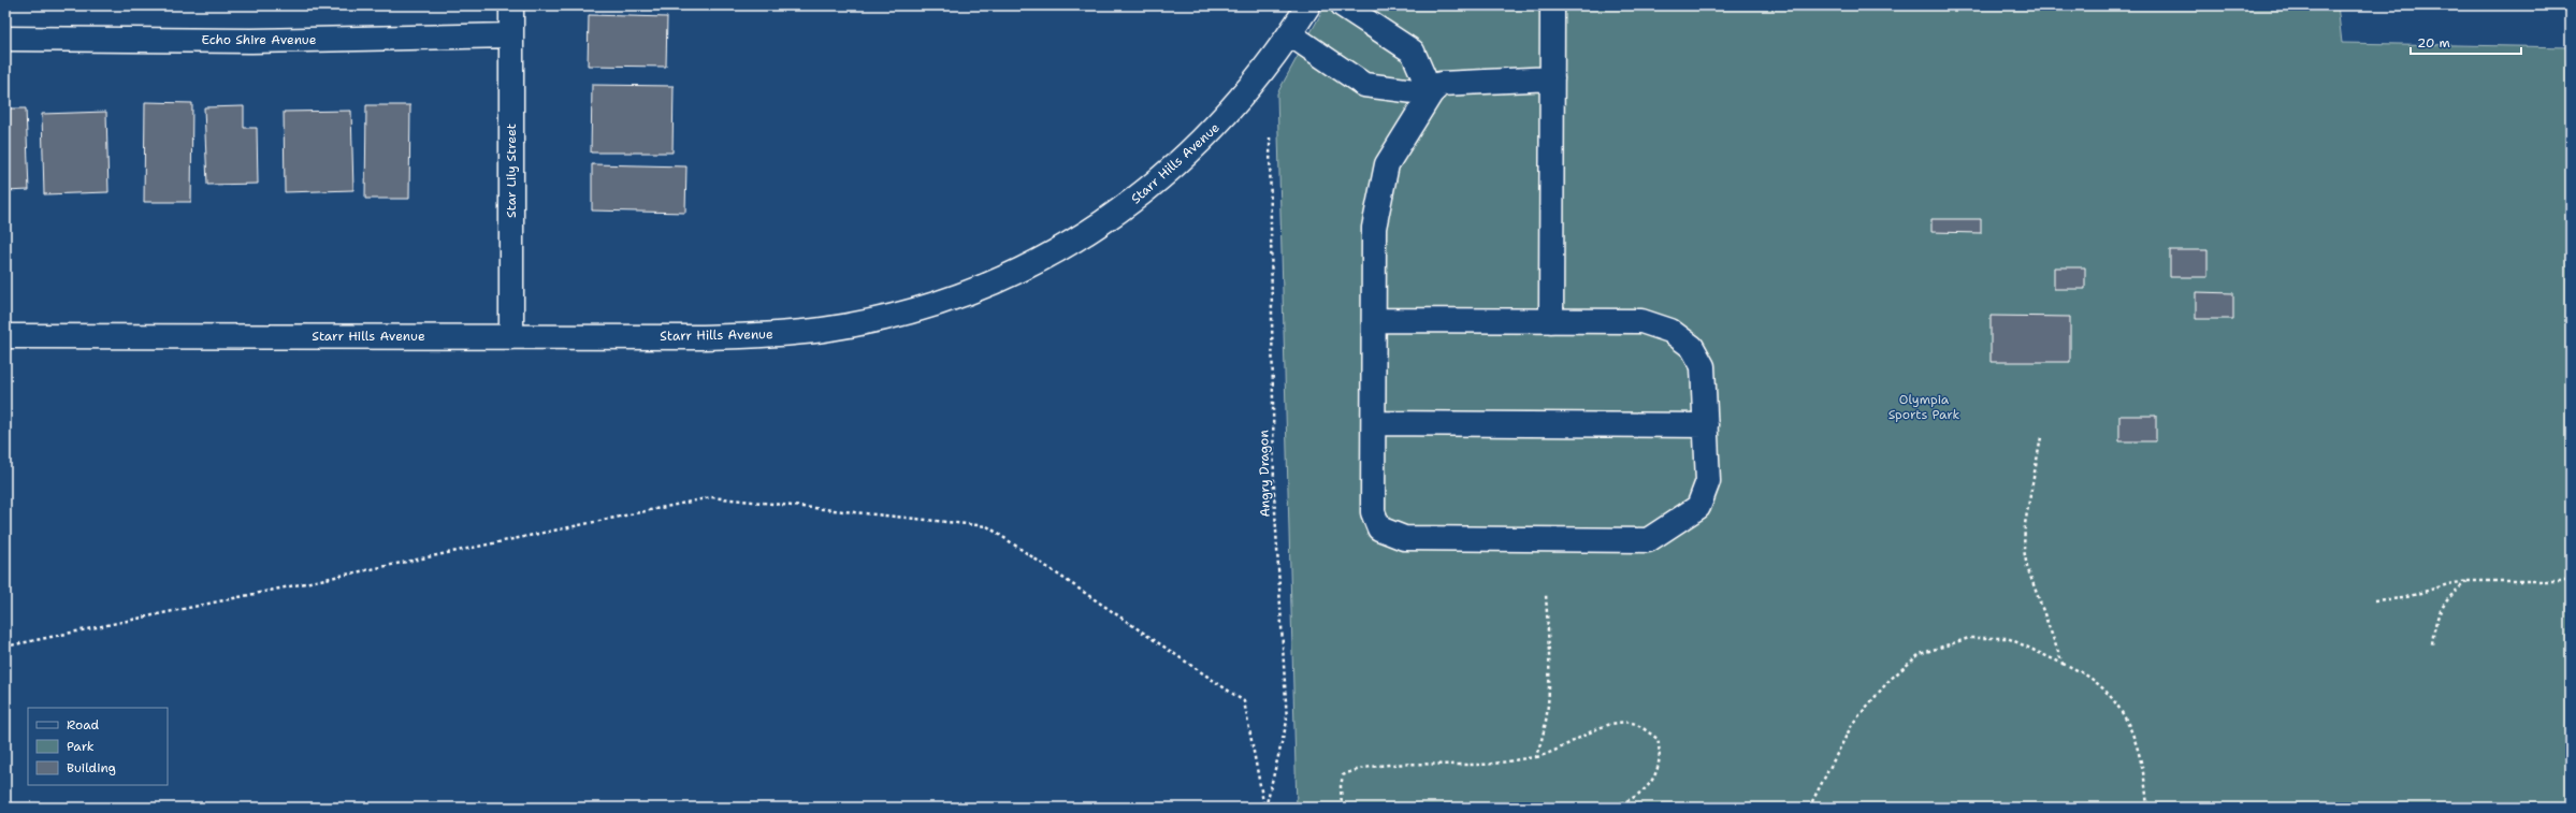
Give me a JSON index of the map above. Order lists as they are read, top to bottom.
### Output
{
  "streets": {
    "street": ["Echo Shire Avenue", "Starr Hills Avenue", "Star Lily Street"],
    "path": ["Angry Dragon"]
  },
  "crossings": [
    ["Echo Shire Avenue", "Star Lily Street"],
    ["Starr Hills Avenue", "Star Lily Street"]
  ],
  "parks": ["Olympia Sports Park"],
  "legend": ["Road", "Park", "Building"],
  "scale_bar": "20 m"
}
